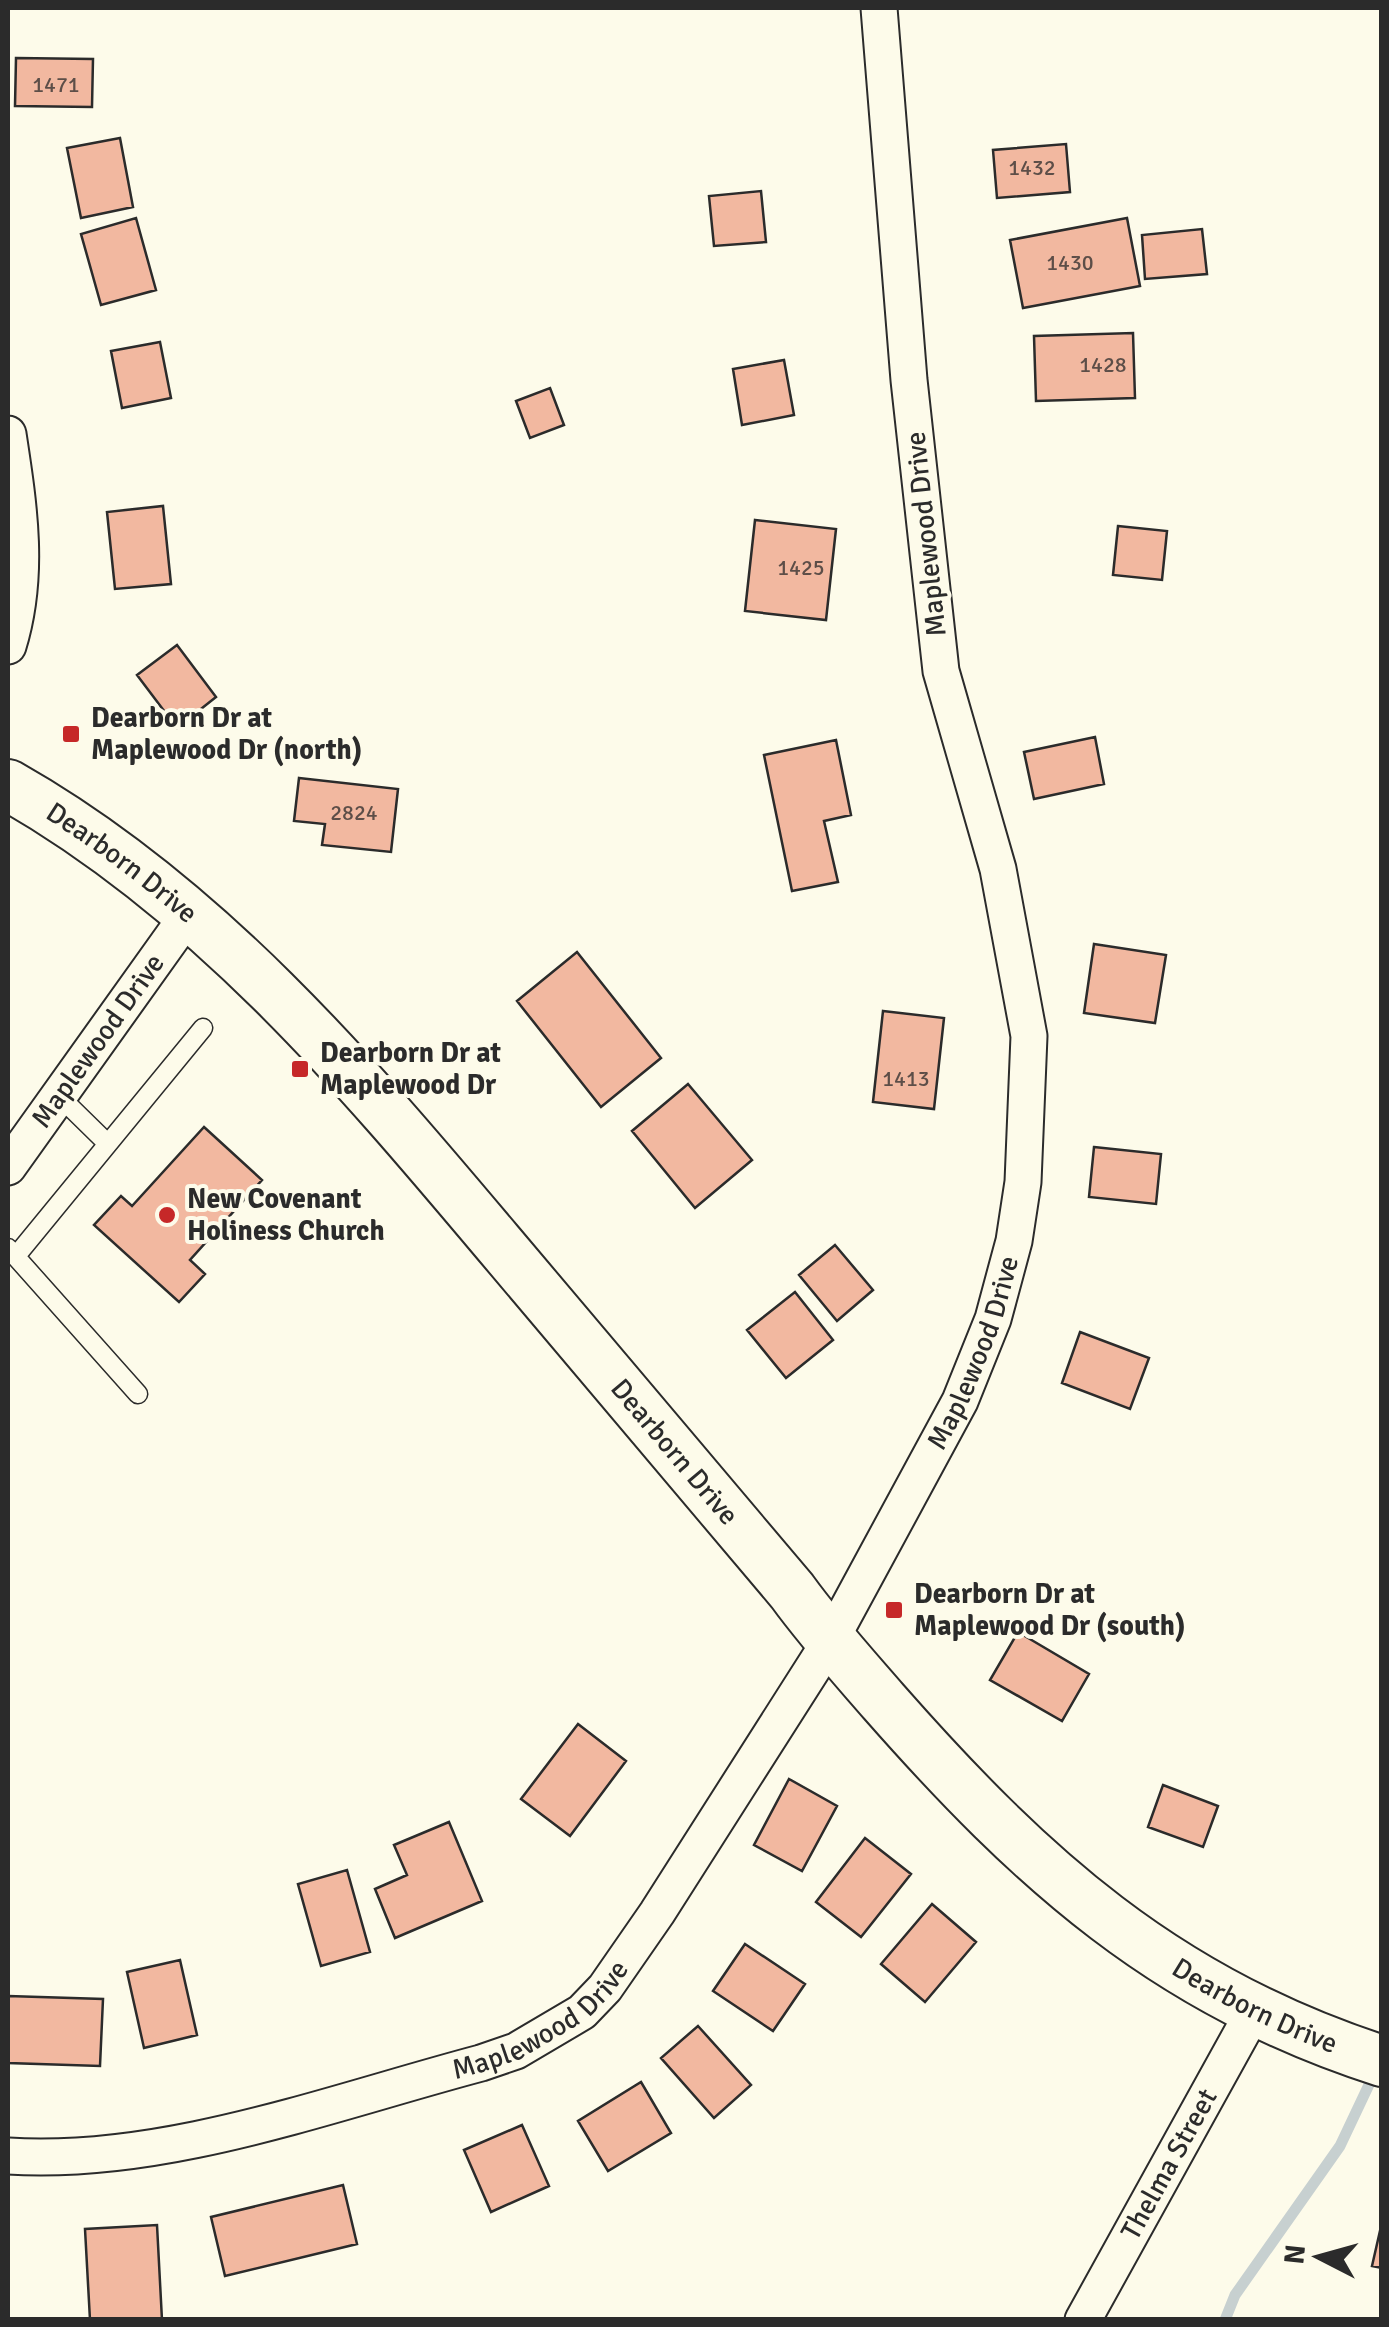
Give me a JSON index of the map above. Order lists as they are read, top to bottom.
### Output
{
  "streets": {
    "street": ["Maplewood Drive", "Dearborn Drive", "Thelma Street"]
  },
  "crossings": [
    ["Maplewood Drive", "Dearborn Drive"],
    ["Dearborn Drive", "Thelma Street"]
  ],
  "places": {
    "transit": ["Dearborn Dr at Maplewood Dr (north)", "Dearborn Dr at Maplewood Dr", "Dearborn Dr at Maplewood Dr (south)"],
    "other": ["New Covenant Holiness Church"]
  },
  "house_numbers": [
    "1471",
    "1432",
    "1430",
    "1428",
    "1425",
    "2824",
    "1413"
  ],
  "north": "left"
}
